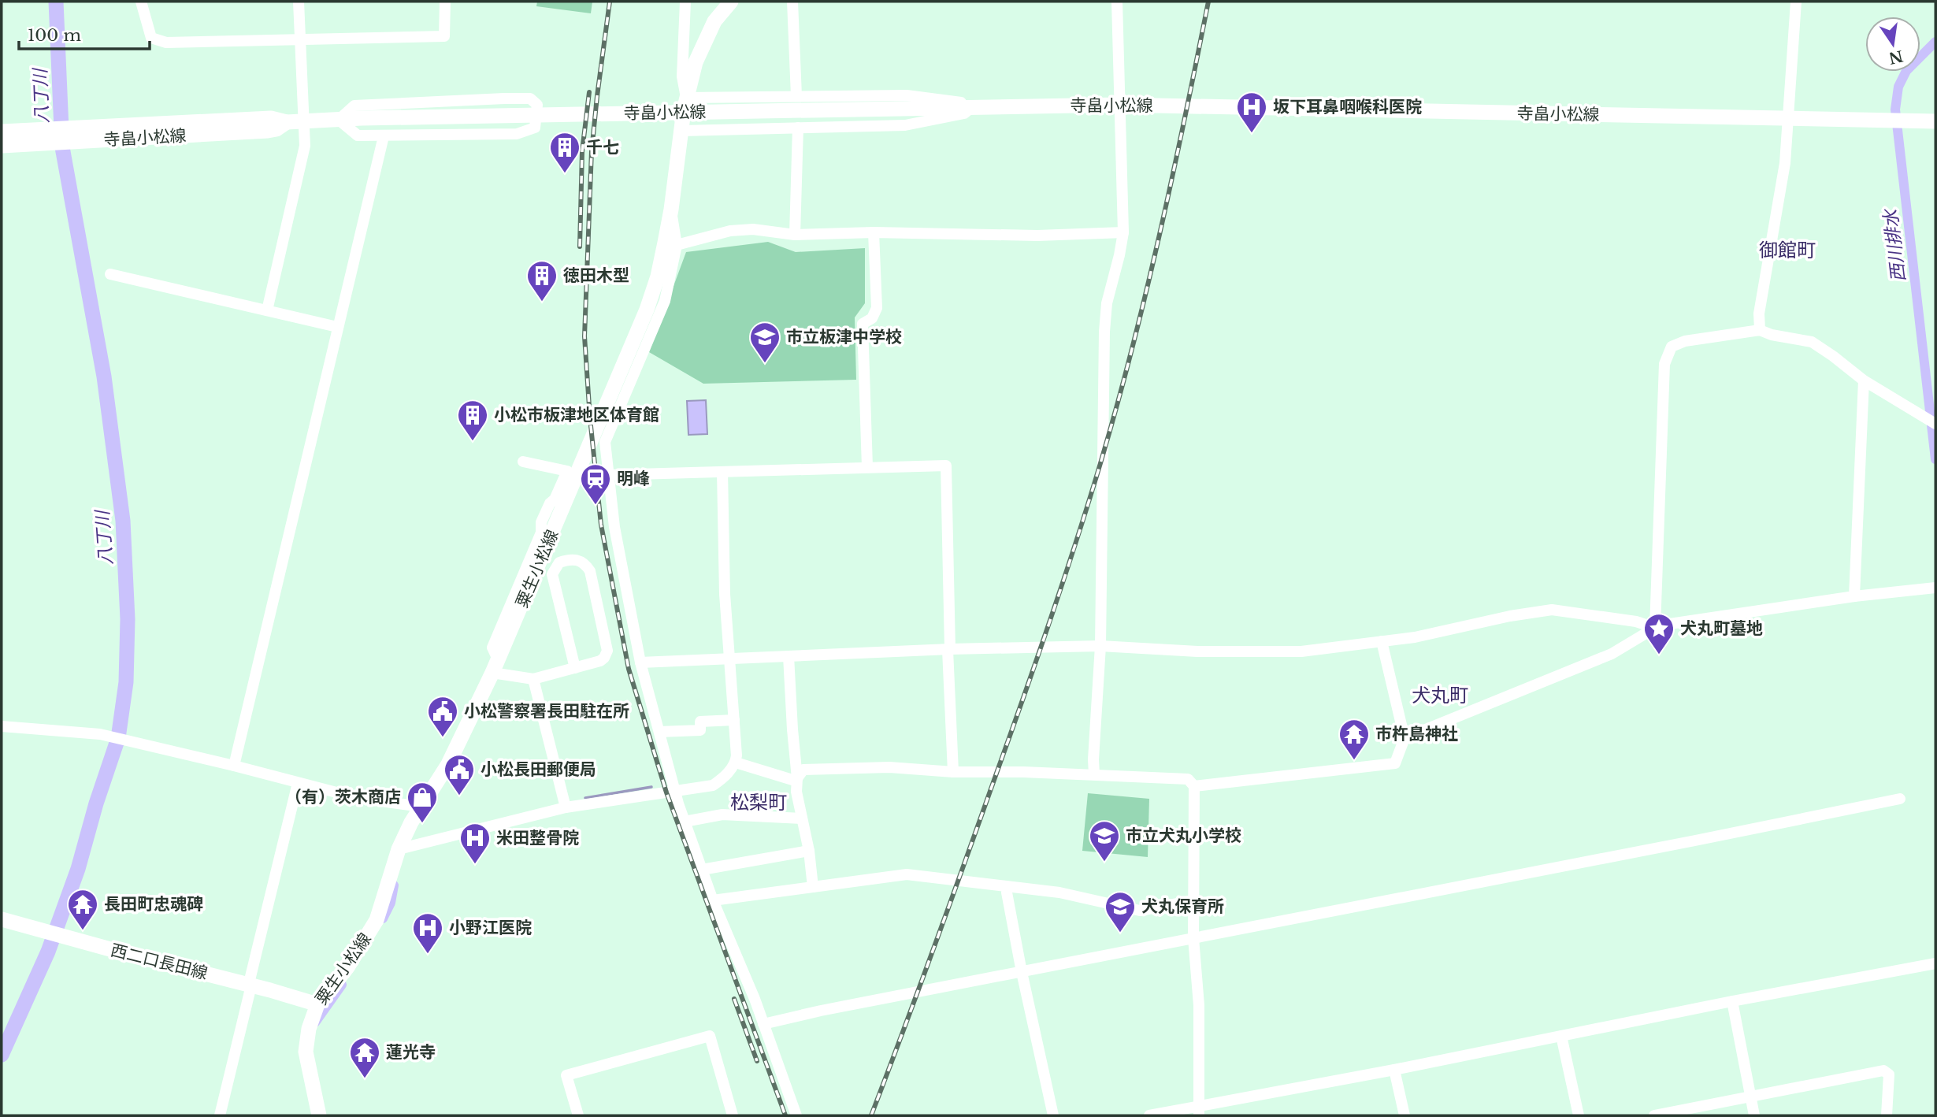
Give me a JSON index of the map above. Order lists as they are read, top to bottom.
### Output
{
  "streets": {
    "main road": ["寺畠小松線", "粟生小松線", "西二口長田線"]
  },
  "crossings": [
    ["粟生小松線", "西二口長田線"]
  ],
  "districts": ["御館町", "犬丸町", "松梨町"],
  "water": ["八丁川", "西川排水"],
  "places": {
    "hospital": ["坂下耳鼻咽喉科医院", "米田整骨院", "小野江医院"],
    "building": ["千七", "徳田木型", "小松市板津地区体育館"],
    "school or university": ["市立板津中学校", "市立犬丸小学校", "犬丸保育所"],
    "station": ["明峰"],
    "place": ["犬丸町墓地"],
    "public building": ["小松警察署長田駐在所", "小松長田郵便局"],
    "temple": ["市杵島神社", "長田町忠魂碑", "蓮光寺"],
    "shop": ["（有）茨木商店"]
  },
  "scale_bar": "100 m",
  "north": "bottom"
}
